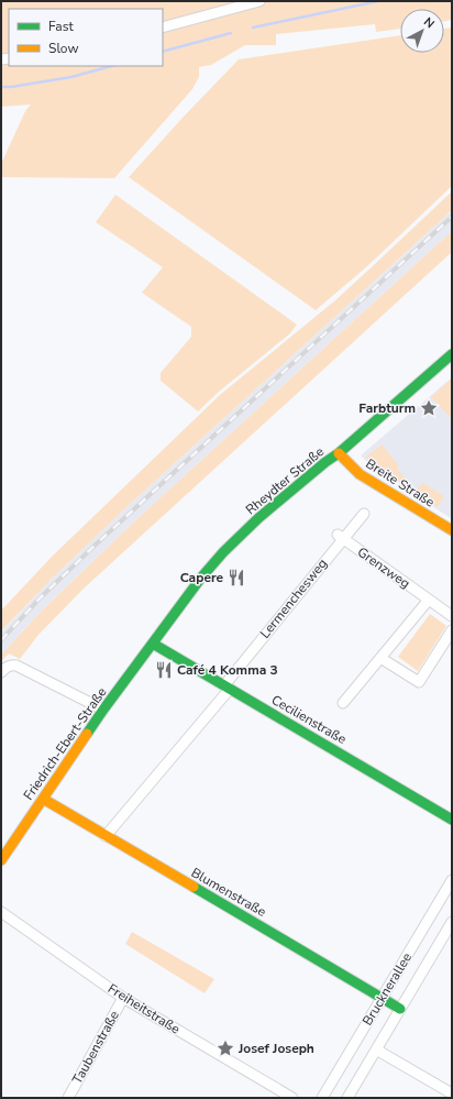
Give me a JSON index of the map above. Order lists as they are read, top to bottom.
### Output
{
  "streets": {
    "street": [
      "Rheydter Straße",
      "Breite Straße",
      "Grenzweg",
      "Lermenchesweg",
      "Cecilienstraße",
      "Friedrich-Ebert-Straße",
      "Blumenstraße",
      "Brucknerallee",
      "Freiheitstraße",
      "Taubenstraße"
    ]
  },
  "crossings": [
    ["Rheydter Straße", "Breite Straße"],
    ["Rheydter Straße", "Cecilienstraße"],
    ["Rheydter Straße", "Friedrich-Ebert-Straße"],
    ["Grenzweg", "Lermenchesweg"],
    ["Lermenchesweg", "Cecilienstraße"],
    ["Lermenchesweg", "Blumenstraße"],
    ["Cecilienstraße", "Friedrich-Ebert-Straße"],
    ["Friedrich-Ebert-Straße", "Blumenstraße"],
    ["Blumenstraße", "Brucknerallee"],
    ["Freiheitstraße", "Taubenstraße"]
  ],
  "places": {
    "place": ["Farbturm", "Josef Joseph"],
    "restaurant": ["Capere", "Café 4 Komma 3"]
  },
  "legend": ["Fast", "Slow"],
  "north": "top right"
}
